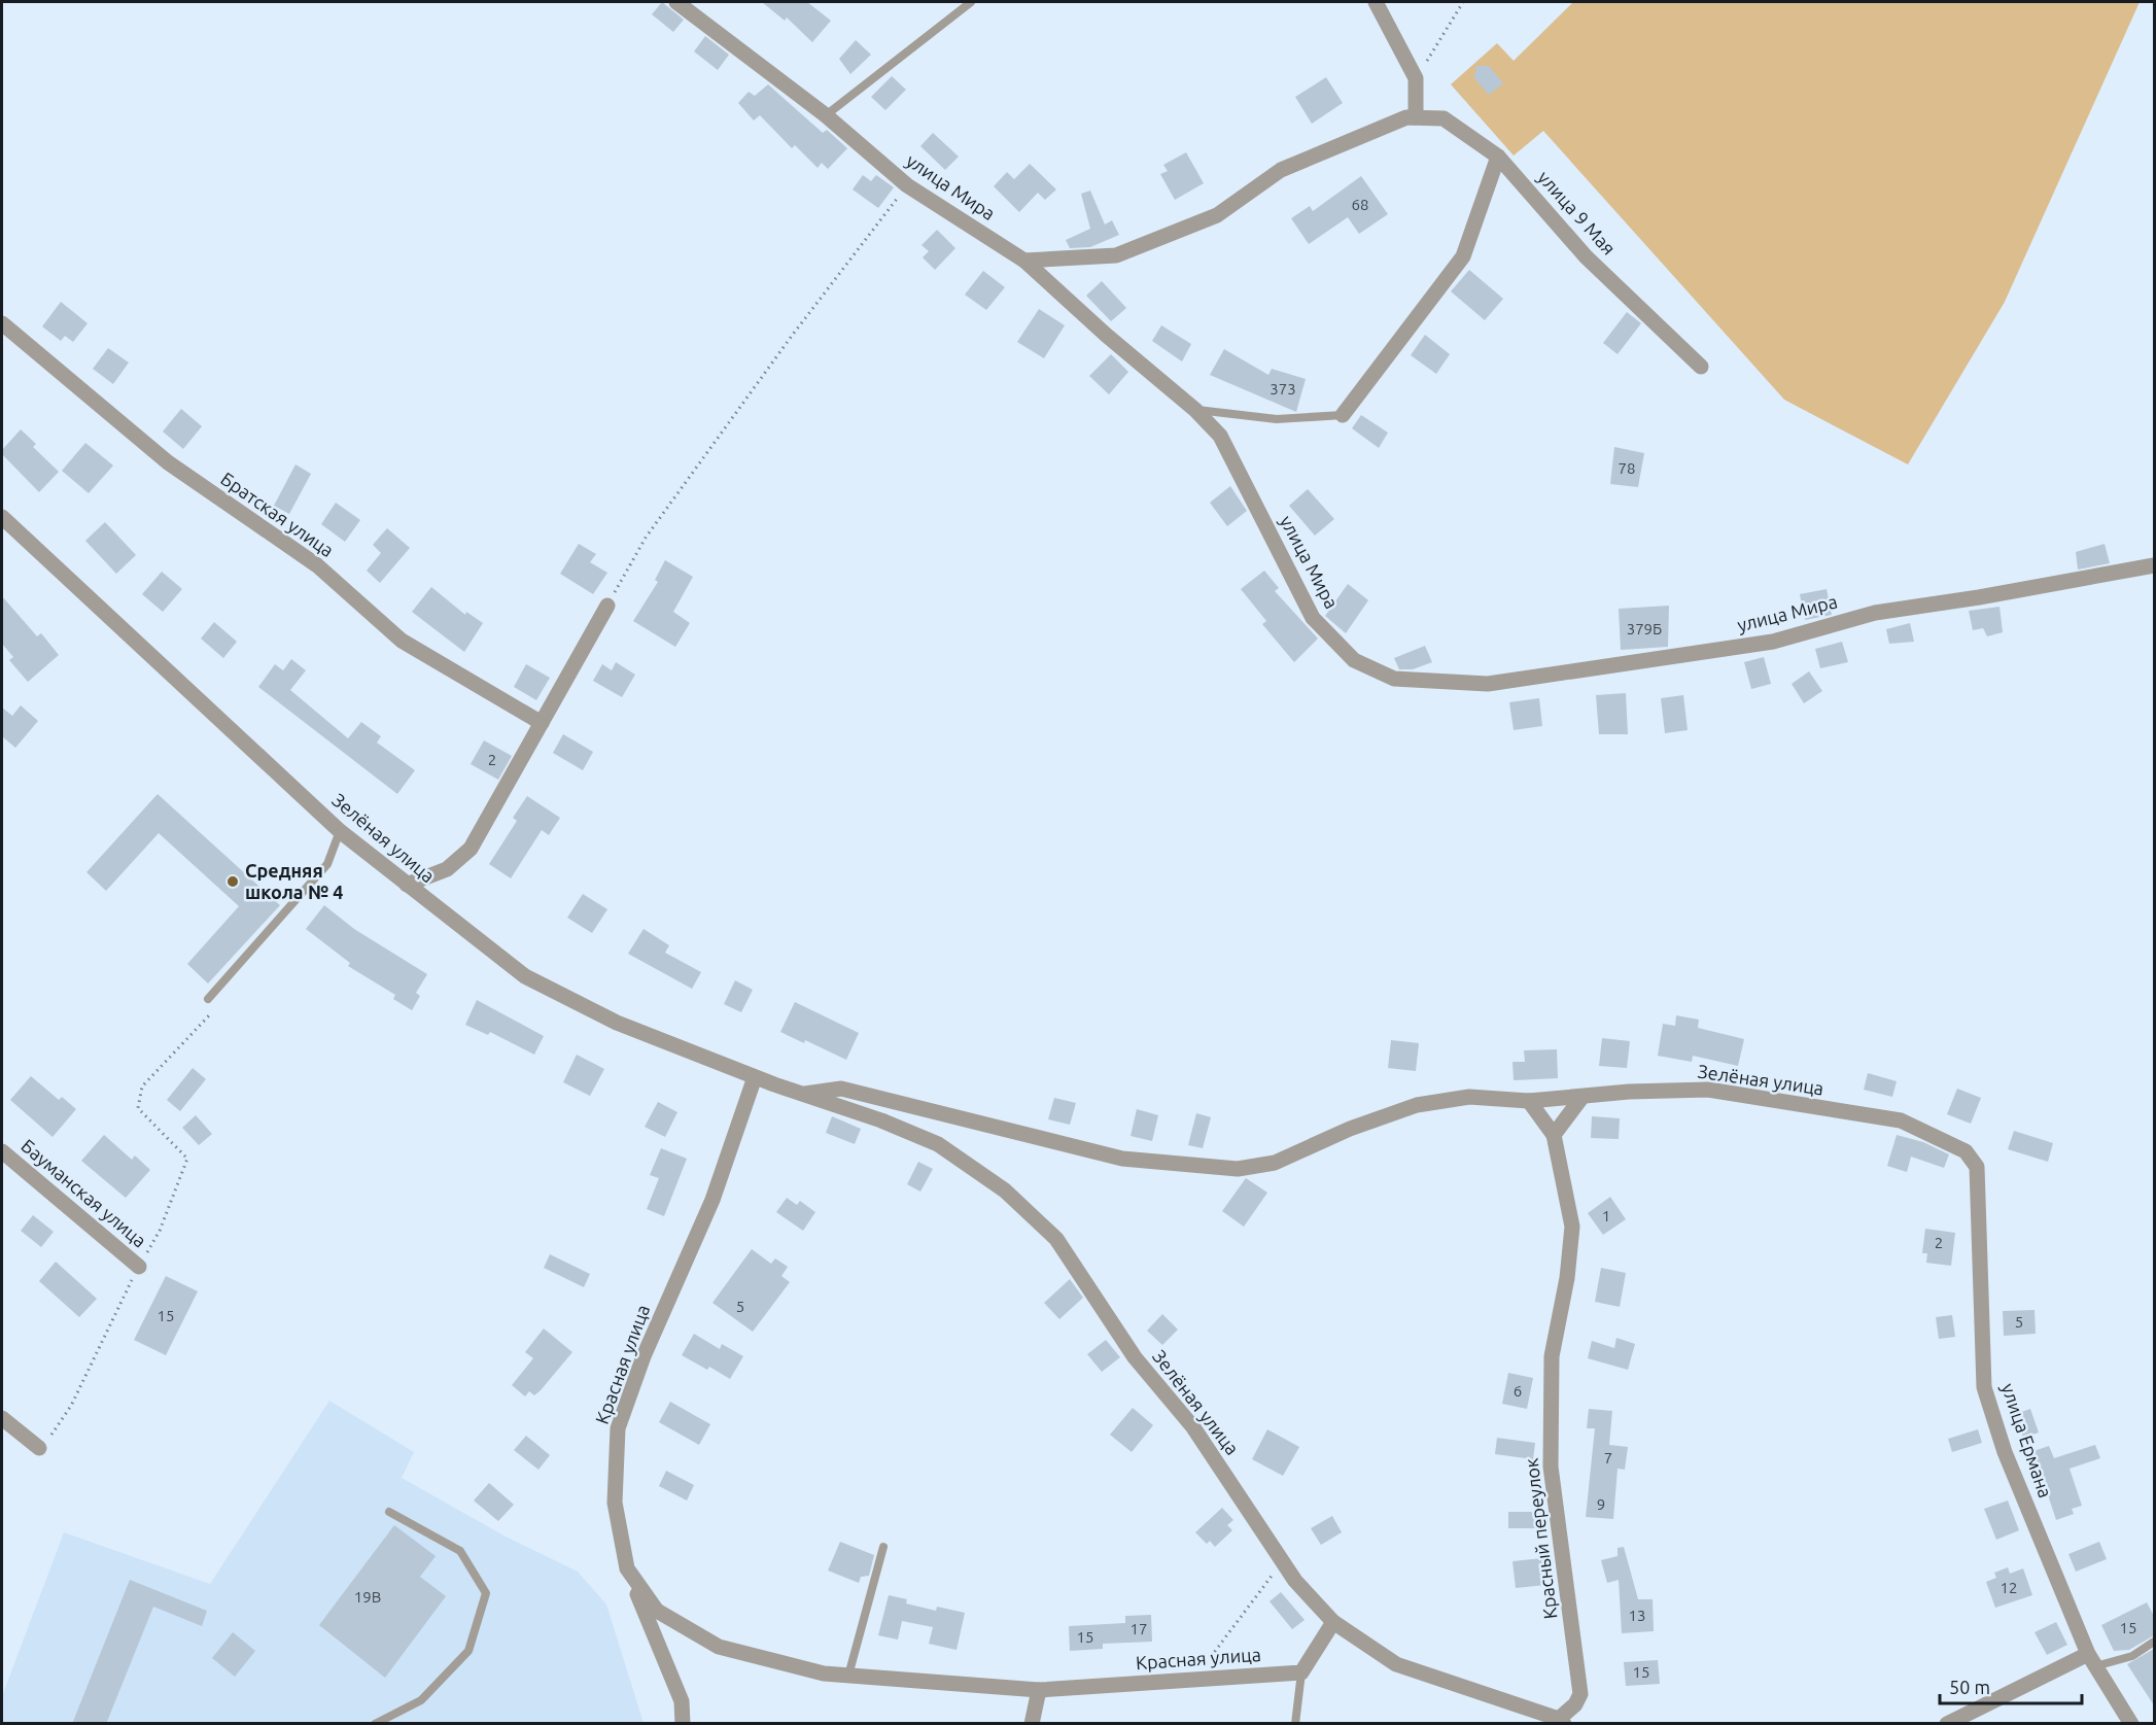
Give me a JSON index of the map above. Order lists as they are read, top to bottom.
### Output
{
  "streets": {
    "street": [
      "улица Мира",
      "улица 9 Мая",
      "Братская улица",
      "Зелёная улица",
      "Бауманская улица",
      "Красная улица",
      "улица Ермана",
      "Красный переулок"
    ]
  },
  "crossings": [
    ["Зелёная улица", "Красная улица"],
    ["Зелёная улица", "улица Ермана"],
    ["Зелёная улица", "Красный переулок"]
  ],
  "places": ["Средняя школа № 4"],
  "house_numbers": [
    "68",
    "373",
    "78",
    "379Б",
    "2",
    "1",
    "2",
    "5",
    "15",
    "5",
    "6",
    "7",
    "9",
    "12",
    "19В",
    "13",
    "15",
    "17",
    "15",
    "15"
  ],
  "scale_bar": "50 m"
}
